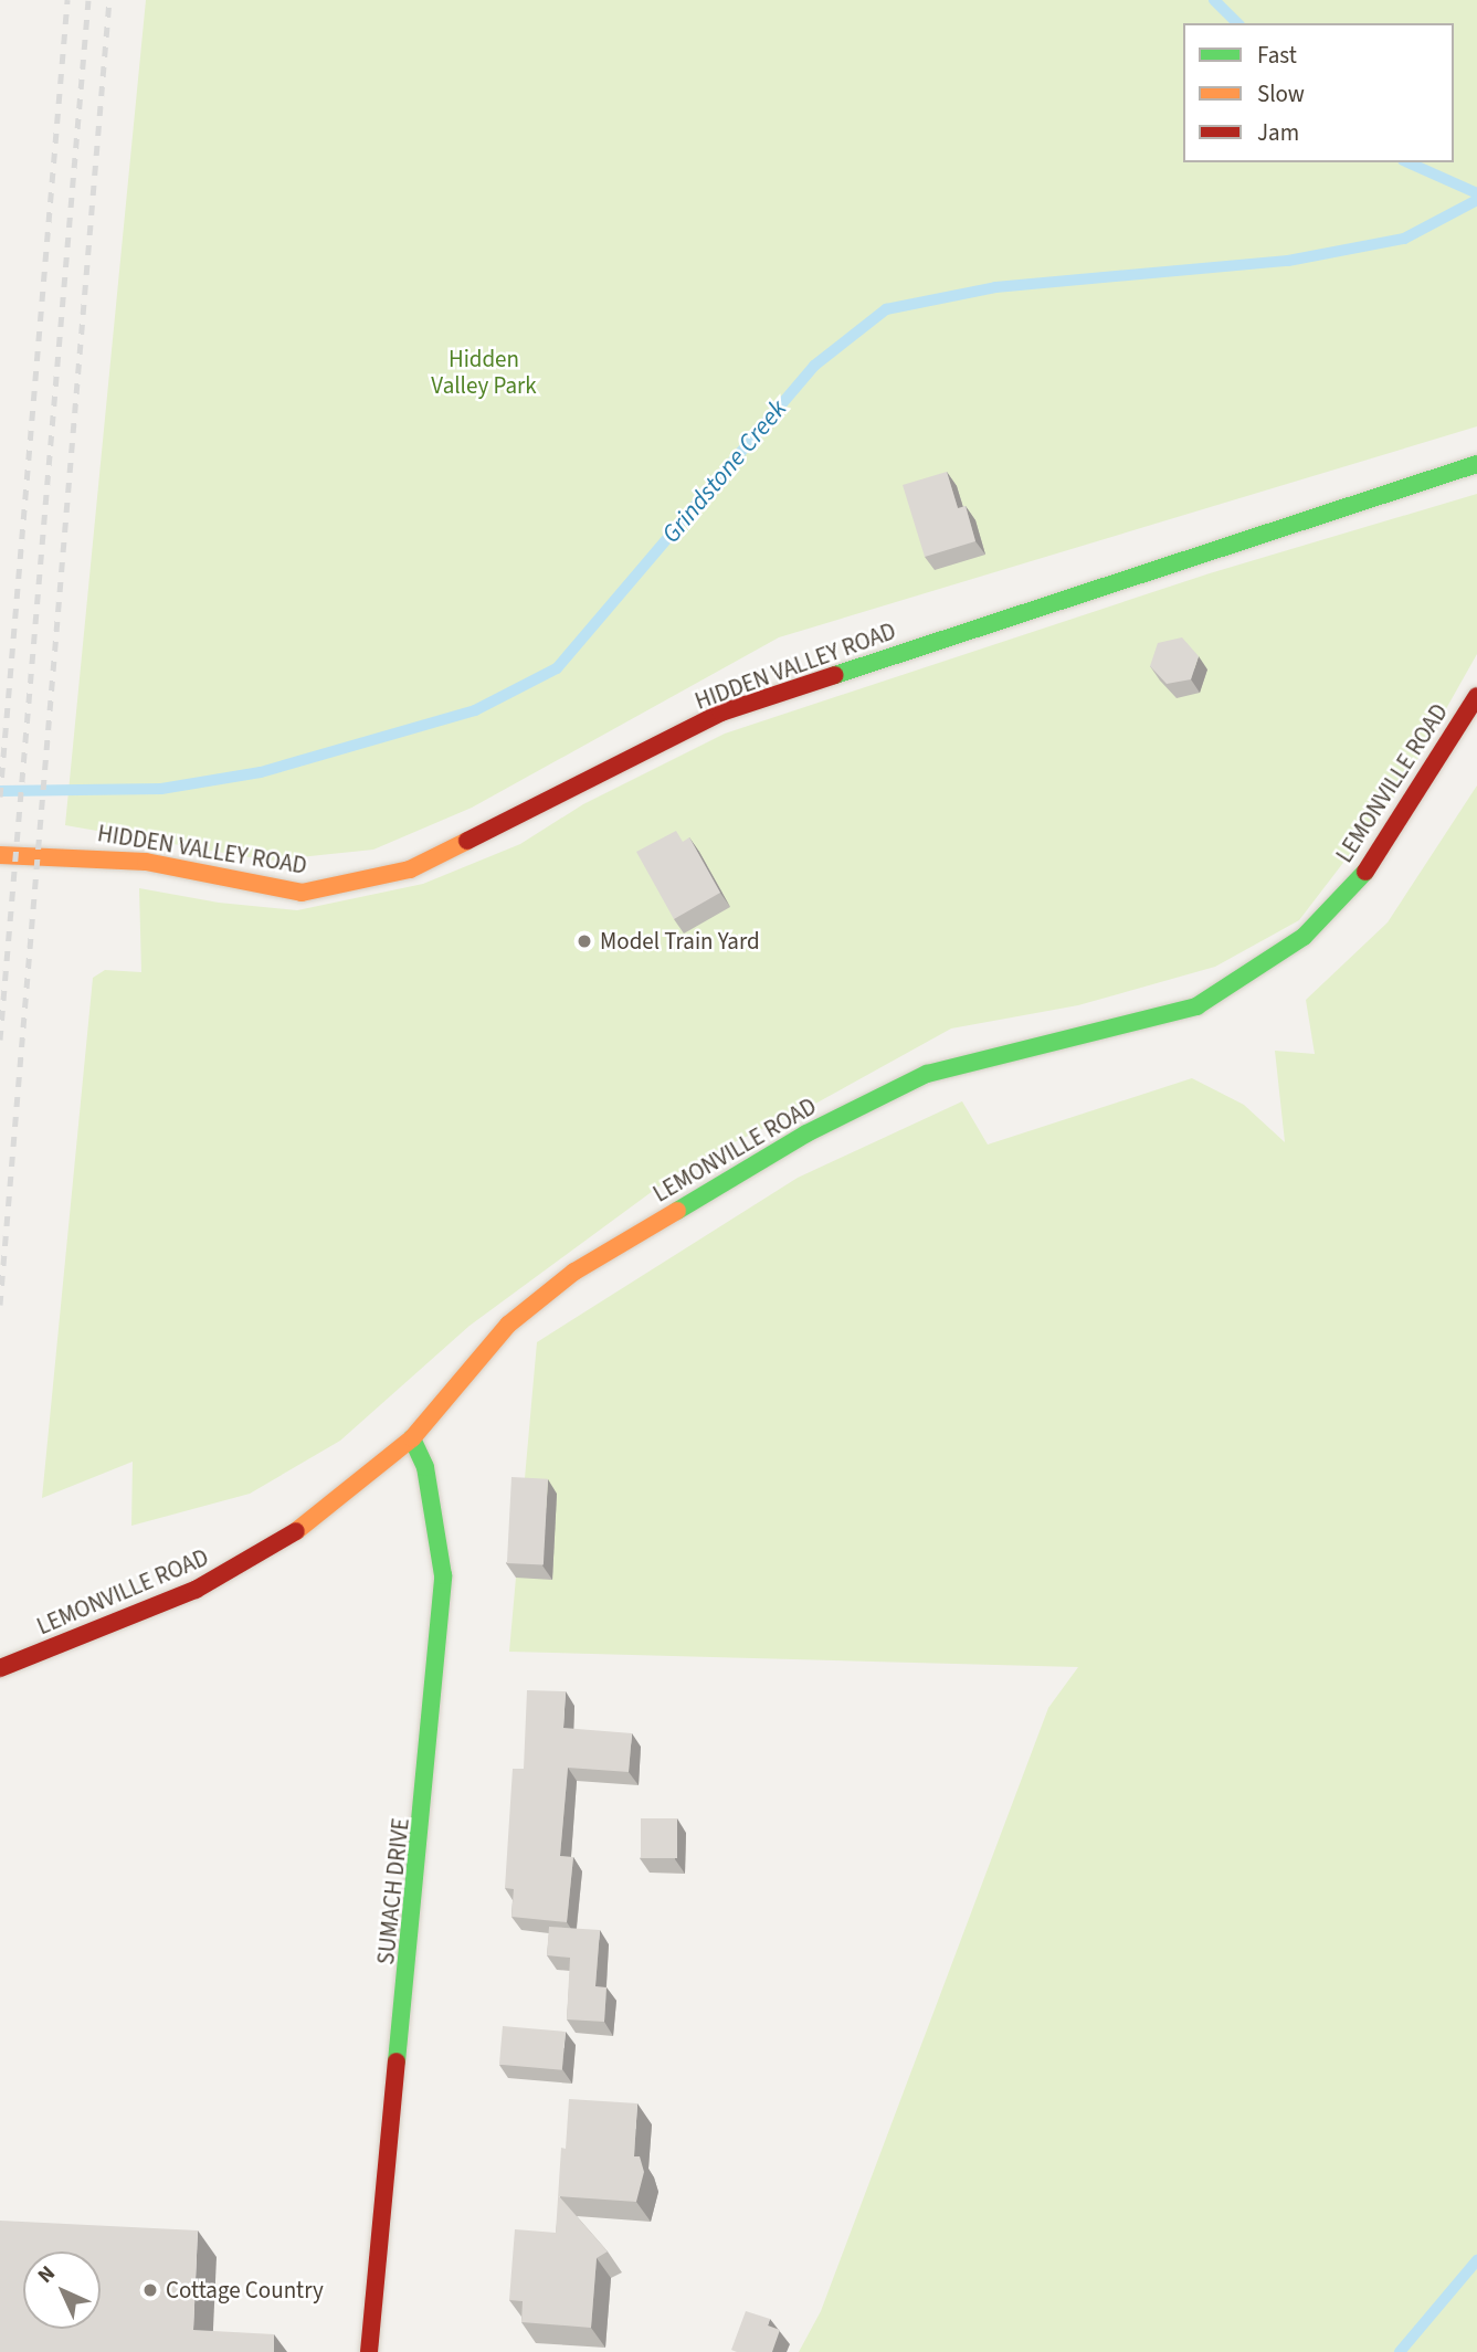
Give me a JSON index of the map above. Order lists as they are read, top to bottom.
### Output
{
  "streets": {
    "street": ["HIDDEN VALLEY ROAD", "LEMONVILLE ROAD", "SUMACH DRIVE"]
  },
  "crossings": [
    ["LEMONVILLE ROAD", "SUMACH DRIVE"]
  ],
  "water": ["Grindstone Creek"],
  "parks": ["Hidden Valley Park"],
  "places": ["Model Train Yard", "Cottage Country"],
  "legend": ["Fast", "Slow", "Jam"],
  "north": "top left"
}
